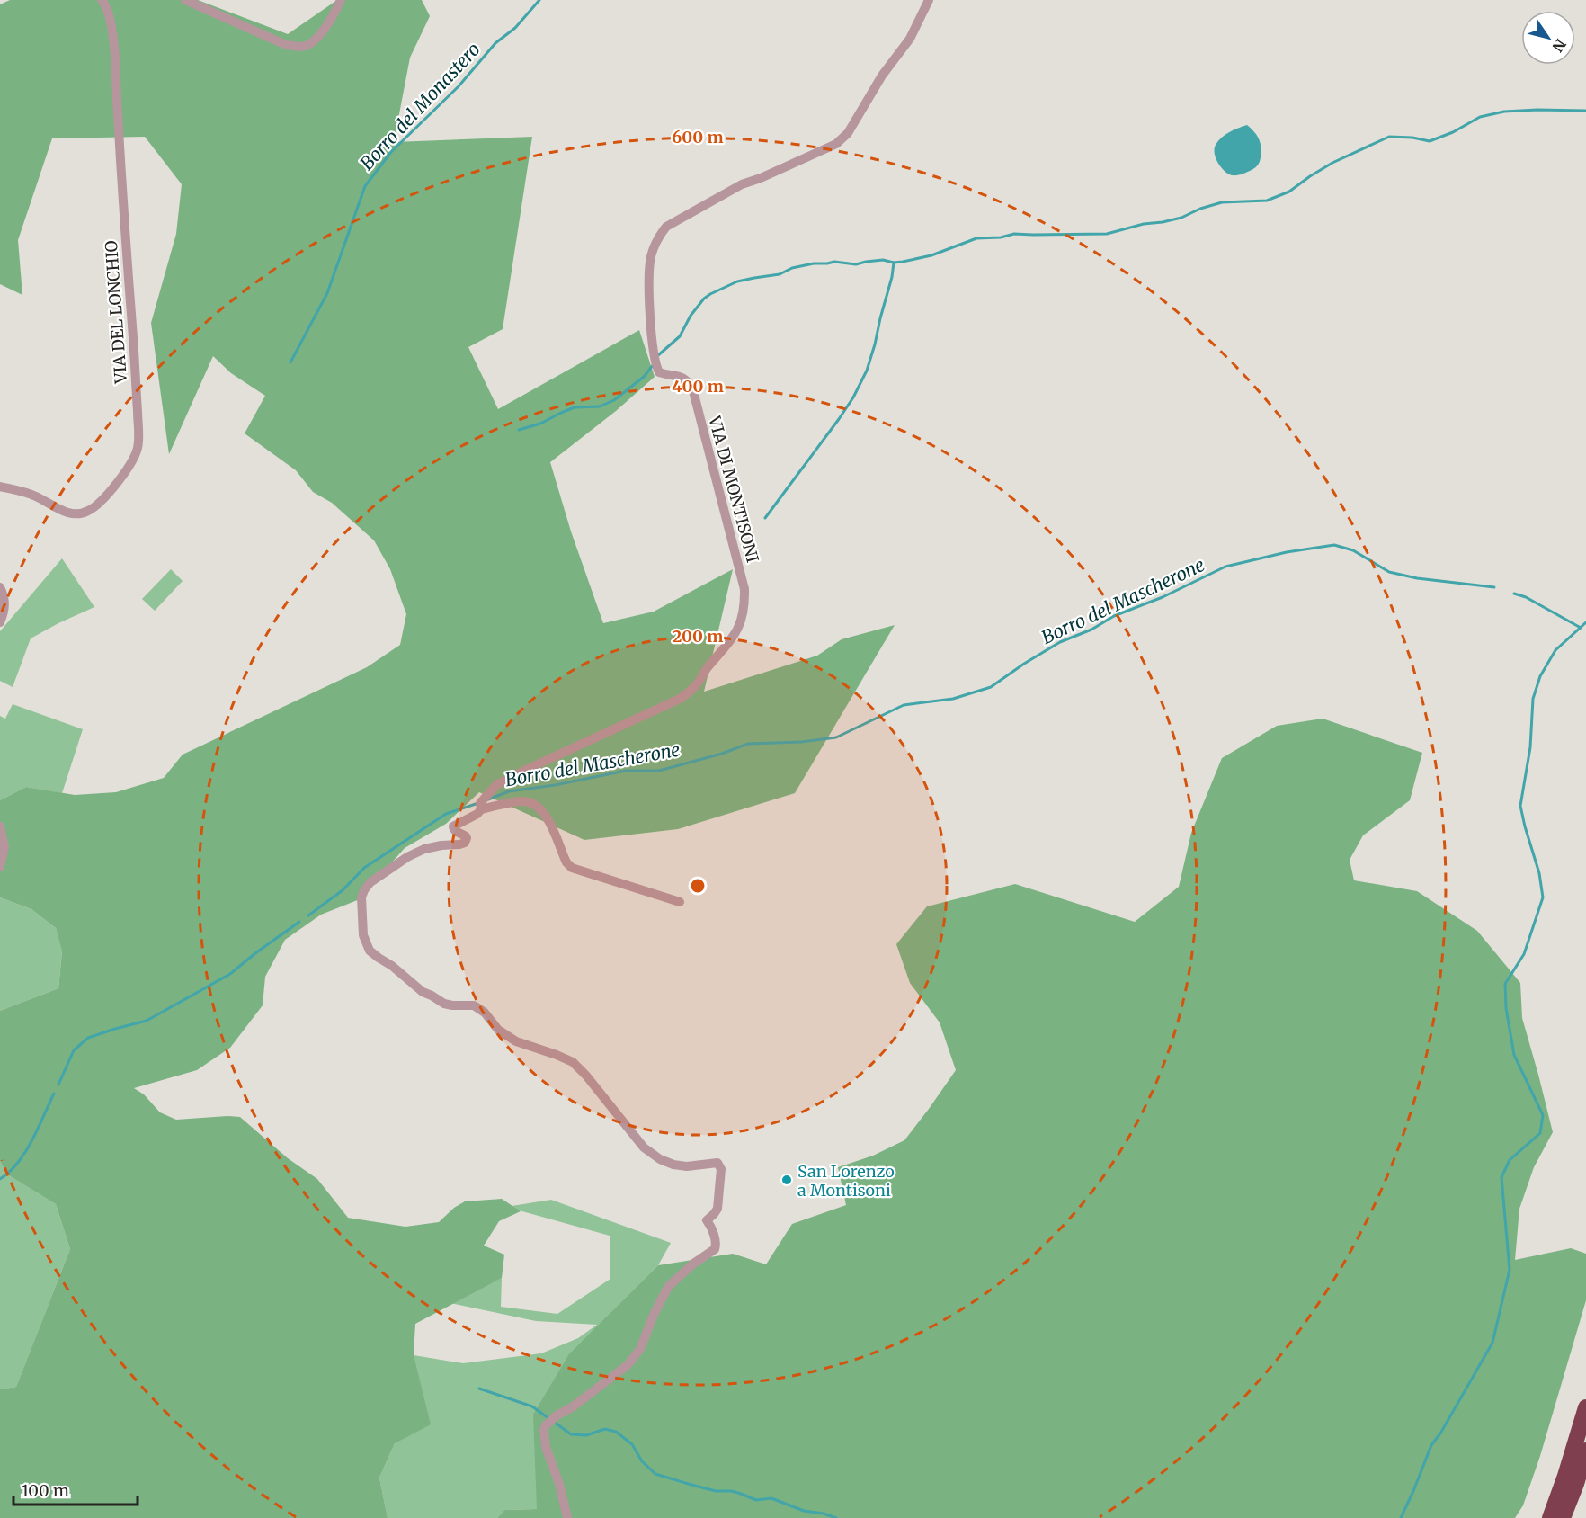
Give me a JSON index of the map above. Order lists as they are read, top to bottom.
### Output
{
  "streets": {
    "street": ["VIA DEL LONCHIO", "VIA DI MONTISONI"]
  },
  "water": ["Borro del Monastero", "Borro del Mascherone"],
  "places": ["San Lorenzo a Montisoni"],
  "scale_bar": "100 m",
  "north": "bottom right",
  "rings": ["600 m", "400 m", "200 m"]
}
